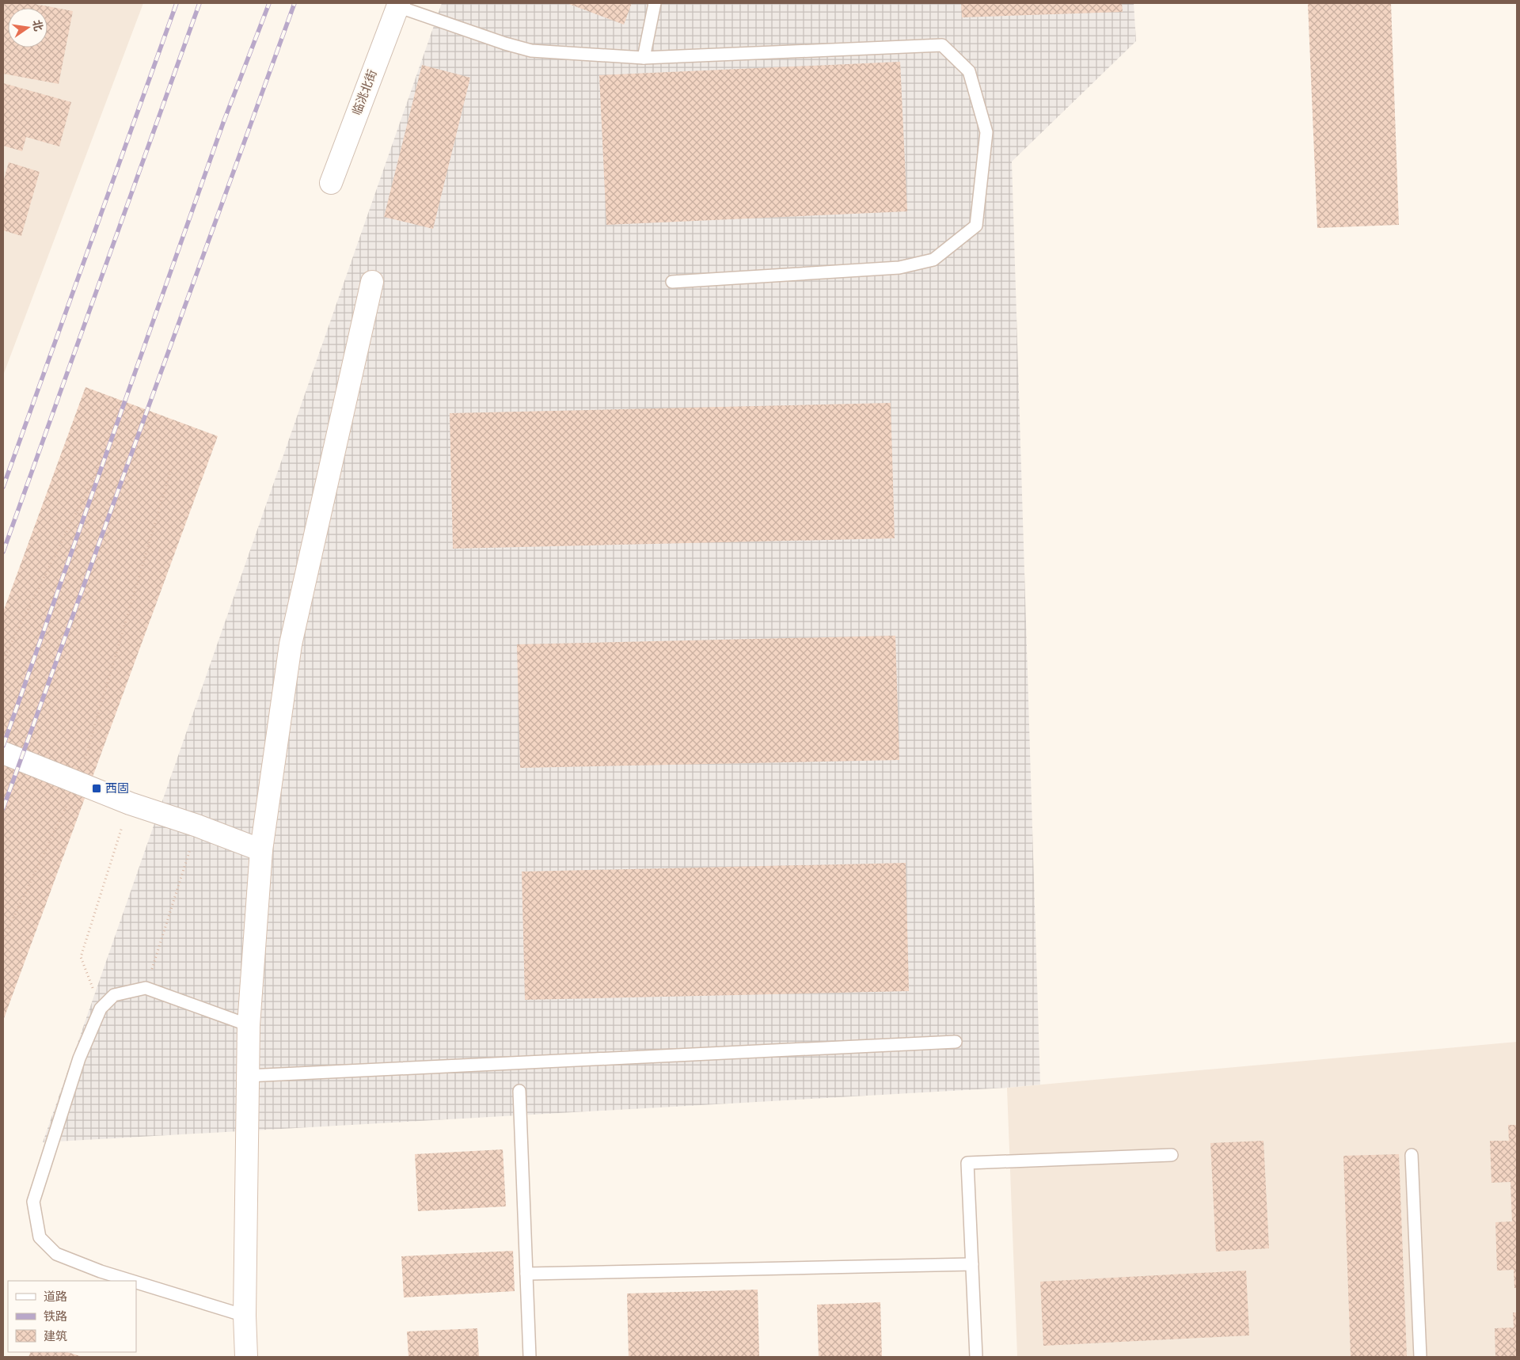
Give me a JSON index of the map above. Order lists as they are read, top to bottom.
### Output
{
  "streets": {
    "street": ["临洮北街"]
  },
  "places": {
    "transit": ["西固"]
  },
  "legend": ["道路", "铁路", "建筑"],
  "north": "right"
}
